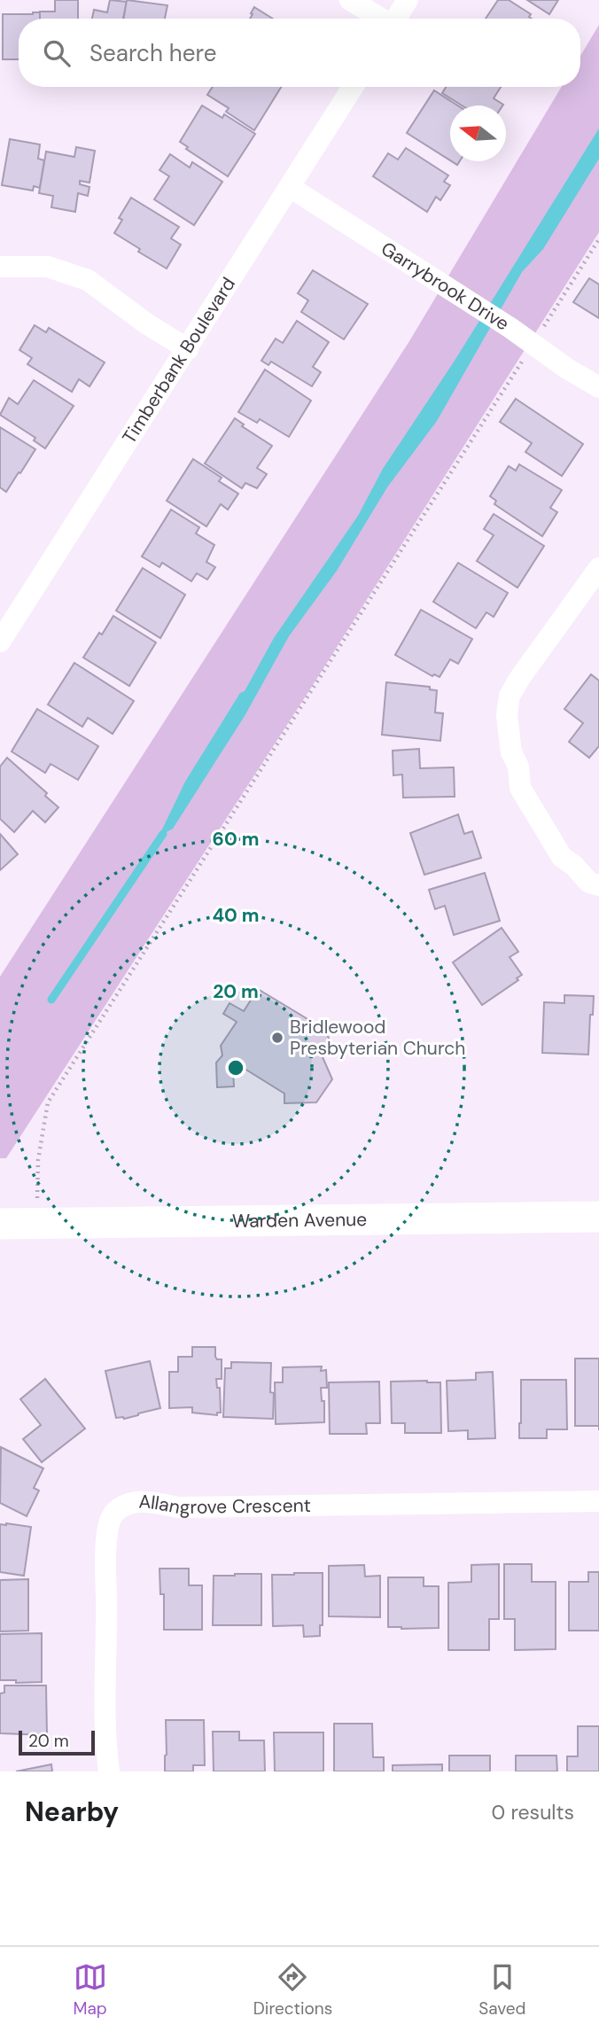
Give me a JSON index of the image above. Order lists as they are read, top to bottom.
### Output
{
  "streets": {
    "main road": ["Warden Avenue"],
    "street": ["Garrybrook Drive", "Timberbank Boulevard", "Allangrove Crescent"]
  },
  "crossings": [
    ["Garrybrook Drive", "Timberbank Boulevard"]
  ],
  "places": ["Bridlewood Presbyterian Church"],
  "scale_bar": "20 m",
  "north": "left",
  "page": {
    "search": "Search here",
    "scale": "20 m",
    "heading": ["Nearby", "0 results"],
    "nav": ["Map", "Directions", "Saved"]
  },
  "rings": ["60 m", "40 m", "20 m"]
}
